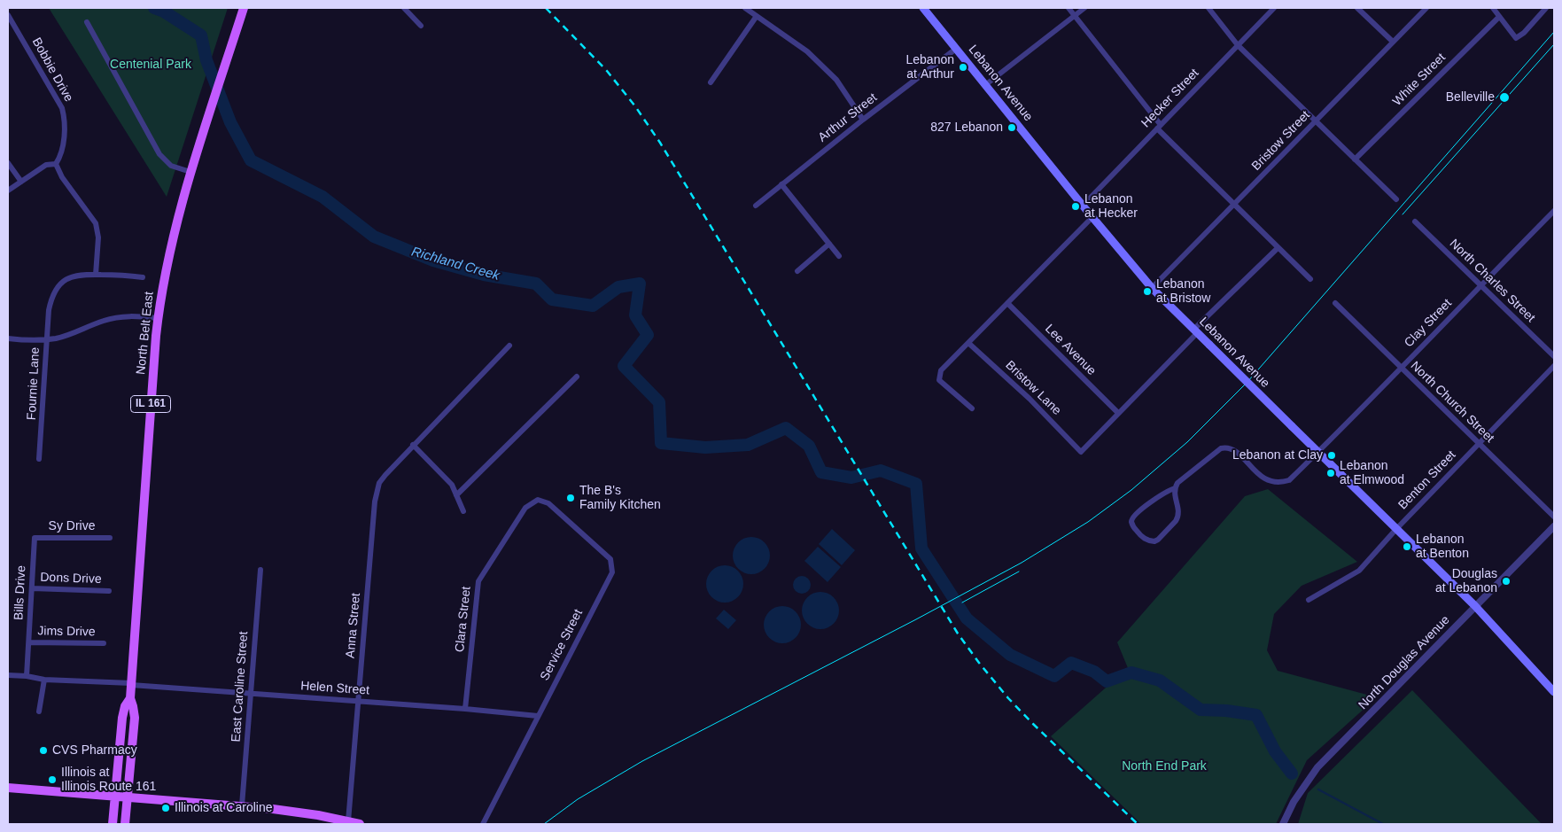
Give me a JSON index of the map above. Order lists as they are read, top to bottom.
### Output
{
  "streets": {
    "main road": ["Lebanon Avenue", "North Belt East", "IL 161"],
    "street": [
      "Bobbie Drive",
      "White Street",
      "Hecker Street",
      "Arthur Street",
      "Bristow Street",
      "North Charles Street",
      "Clay Street",
      "Lee Avenue",
      "Fournie Lane",
      "Bristow Lane",
      "North Church Street",
      "Benton Street",
      "Sy Drive",
      "Dons Drive",
      "Bills Drive",
      "Clara Street",
      "Anna Street",
      "Jims Drive",
      "Service Street",
      "North Douglas Avenue",
      "East Caroline Street",
      "Helen Street"
    ]
  },
  "crossings": [
    ["Lebanon Avenue", "Hecker Street"],
    ["Lebanon Avenue", "Arthur Street"],
    ["Lebanon Avenue", "Bristow Street"],
    ["Lebanon Avenue", "Clay Street"],
    ["Lebanon Avenue", "Benton Street"],
    ["Lebanon Avenue", "North Douglas Avenue"],
    ["North Charles Street", "Clay Street"],
    ["Clay Street", "North Church Street"],
    ["North Belt East", "IL 161"],
    ["North Belt East", "Helen Street"],
    ["Lee Avenue", "Bristow Lane"],
    ["North Church Street", "Benton Street"],
    ["Sy Drive", "Bills Drive"],
    ["Dons Drive", "Bills Drive"],
    ["Bills Drive", "Jims Drive"],
    ["Bills Drive", "Helen Street"],
    ["Clara Street", "Service Street"],
    ["Clara Street", "Helen Street"],
    ["Anna Street", "Helen Street"],
    ["Service Street", "Helen Street"],
    ["East Caroline Street", "Helen Street"]
  ],
  "water": ["Richland Creek"],
  "parks": ["Centenial Park", "North End Park"],
  "places": [
    "Lebanon at Arthur",
    "Belleville",
    "827 Lebanon",
    "Lebanon at Hecker",
    "Lebanon at Bristow",
    "Lebanon at Clay",
    "Lebanon at Elmwood",
    "The B's Family Kitchen",
    "Lebanon at Benton",
    "Douglas at Lebanon",
    "CVS Pharmacy",
    "Illinois at Illinois Route 161",
    "Illinois at Caroline"
  ]
}
